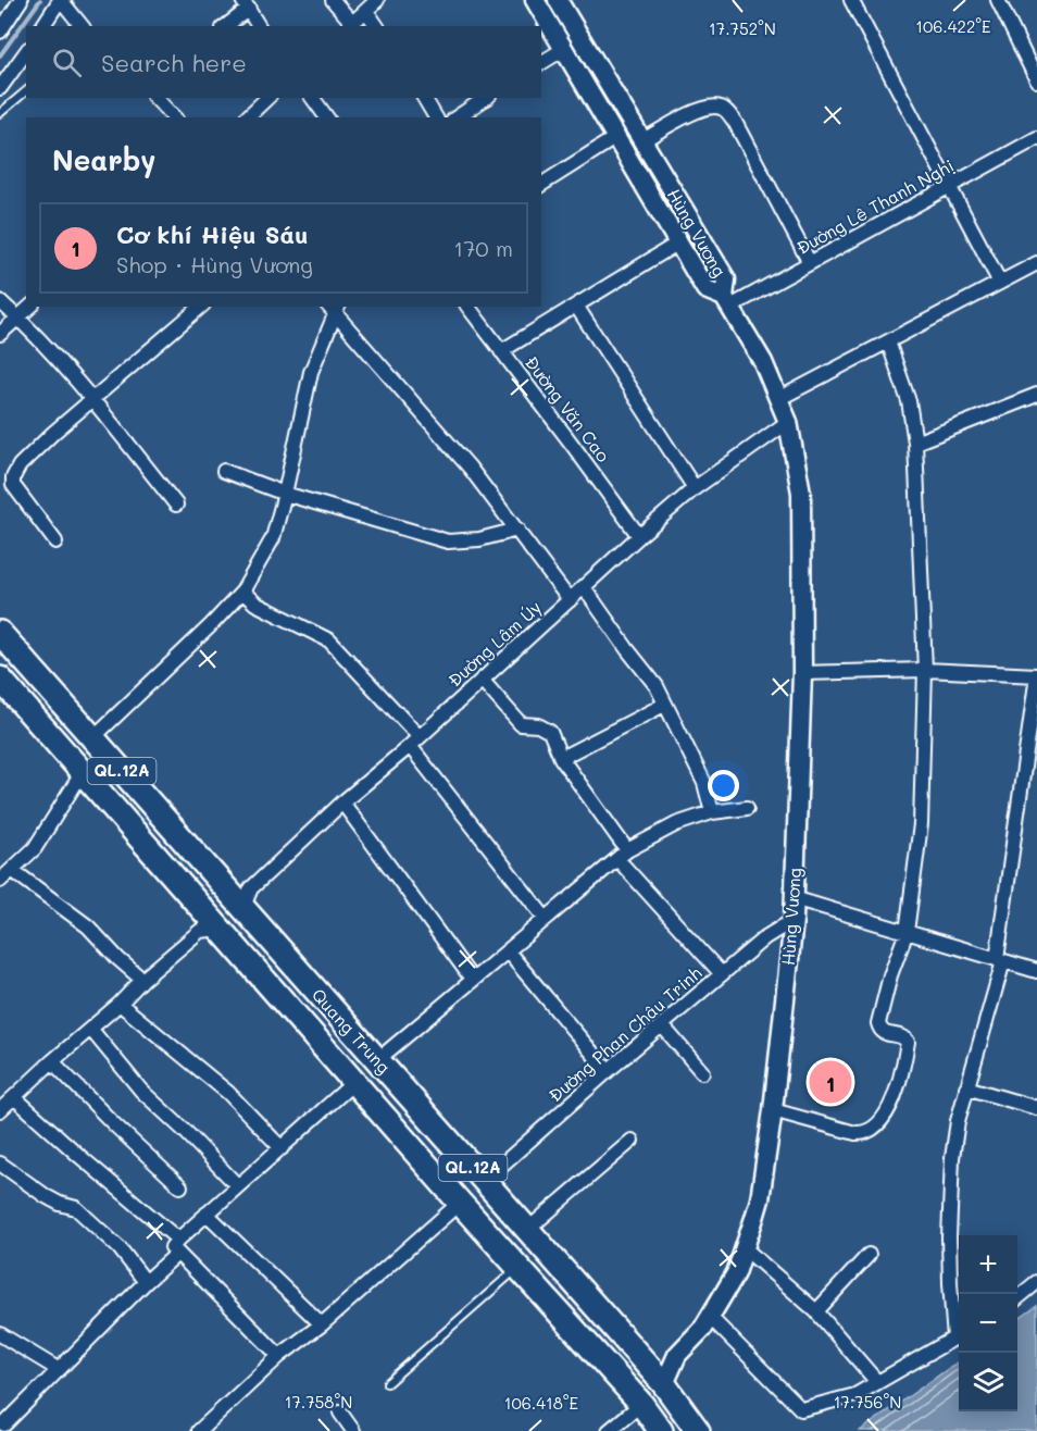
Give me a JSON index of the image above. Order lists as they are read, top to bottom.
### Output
{
  "streets": {
    "highway": ["QL.12A", "Quang Trung"],
    "street": [
      "Đường Lê Thanh Nghị",
      "Hùng Vương",
      "Đường Văn Cao",
      "Đường Lâm Úy",
      "Đường Phan Châu Trinh"
    ]
  },
  "crossings": [
    ["Đường Lê Thanh Nghị", "Hùng Vương"],
    ["Hùng Vương", "Đường Lâm Úy"],
    ["Hùng Vương", "Quang Trung"],
    ["Hùng Vương", "Đường Phan Châu Trinh"],
    ["Đường Văn Cao", "Đường Lâm Úy"],
    ["Đường Lâm Úy", "Quang Trung"],
    ["Quang Trung", "Đường Phan Châu Trinh"]
  ],
  "page": {
    "search": "Search here",
    "heading": "Nearby",
    "list": [
      {
        "mark": "1",
        "name": "Cơ khí Hiệu Sáu",
        "note": "Shop · Hùng Vương",
        "value": "170 m"
      }
    ],
    "pins": "1",
    "map_buttons": ["+", "−"]
  },
  "coordinates": [
    "106.422°E",
    "17.752°N",
    "17.758°N",
    "17.756°N",
    "106.418°E"
  ]
}
